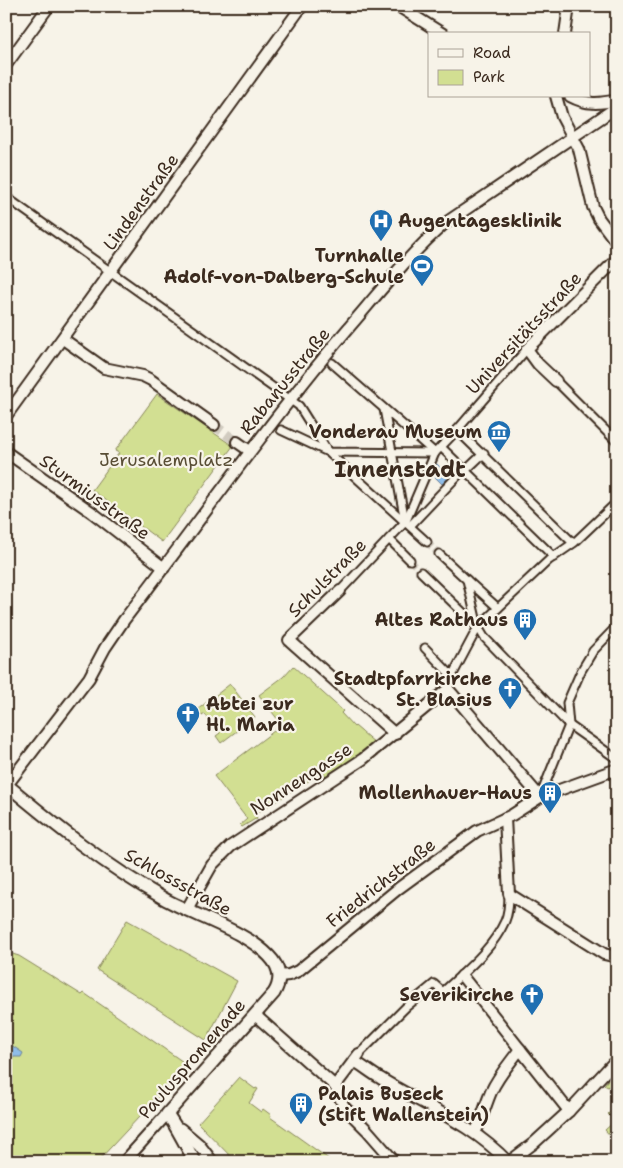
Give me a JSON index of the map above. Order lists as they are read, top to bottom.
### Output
{
  "streets": {
    "street": [
      "Lindenstraße",
      "Universitätsstraße",
      "Rabanusstraße",
      "Sturmiusstraße",
      "Schulstraße",
      "Nonnengasse",
      "Schlossstraße",
      "Friedrichstraße",
      "Pauluspromenade"
    ]
  },
  "crossings": [
    ["Rabanusstraße", "Sturmiusstraße"],
    ["Rabanusstraße", "Schlossstraße"],
    ["Schulstraße", "Nonnengasse"],
    ["Nonnengasse", "Schlossstraße"],
    ["Schlossstraße", "Friedrichstraße"],
    ["Schlossstraße", "Pauluspromenade"],
    ["Friedrichstraße", "Pauluspromenade"]
  ],
  "districts": ["Innenstadt"],
  "parks": ["Jerusalemplatz"],
  "places": {
    "hospital": ["Augentagesklinik"],
    "sports": ["Turnhalle Adolf-von-Dalberg-Schule"],
    "museum": ["Vonderau Museum"],
    "building": ["Altes Rathaus", "Mollenhauer-Haus", "Palais Buseck (Stift Wallenstein)"],
    "church": ["Stadtpfarrkirche St. Blasius", "Abtei zur Hl. Maria", "Severikirche"]
  },
  "legend": ["Road", "Park"]
}
